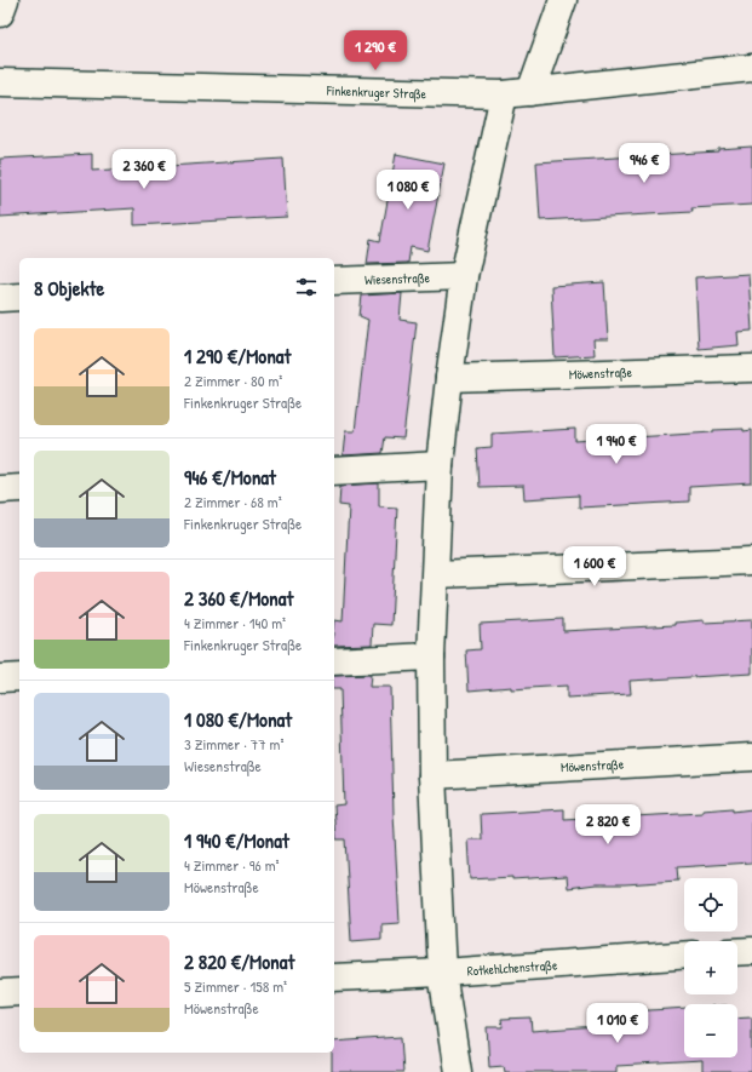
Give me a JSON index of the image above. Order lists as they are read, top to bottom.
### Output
{
  "streets": {
    "street": [
      "Finkenkruger Straße",
      "Wiesenstraße",
      "Möwenstraße",
      "Rotkehlchenstraße"
    ]
  },
  "page": {
    "price": [
      "1 290 €",
      "946 €",
      "2 360 €",
      "1 080 €",
      "1 940 €",
      "1 600 €",
      "2 820 €",
      "1 010 €"
    ],
    "heading": "8 Objekte",
    "list": [
      {
        "name": "1 290 €/Monat",
        "note": "2 Zimmer · 80 m² · Finkenkruger Straße"
      },
      {
        "name": "946 €/Monat",
        "note": "2 Zimmer · 68 m² · Finkenkruger Straße"
      },
      {
        "name": "2 360 €/Monat",
        "note": "4 Zimmer · 140 m² · Finkenkruger Straße"
      },
      {
        "name": "1 080 €/Monat",
        "note": "3 Zimmer · 77 m² · Wiesenstraße"
      },
      {
        "name": "1 940 €/Monat",
        "note": "4 Zimmer · 96 m² · Möwenstraße"
      },
      {
        "name": "2 820 €/Monat",
        "note": "5 Zimmer · 158 m² · Möwenstraße"
      }
    ],
    "map_buttons": ["+", "−"]
  }
}
